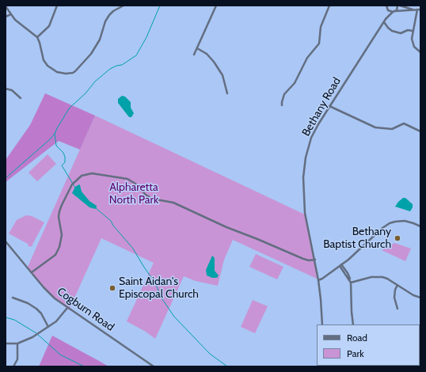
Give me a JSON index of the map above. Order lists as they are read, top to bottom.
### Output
{
  "streets": {
    "street": ["Bethany Road", "Cogburn Road"]
  },
  "parks": ["Alpharetta North Park"],
  "places": ["Bethany Baptist Church", "Saint Aidan's Episcopal Church"],
  "legend": ["Road", "Park"]
}
